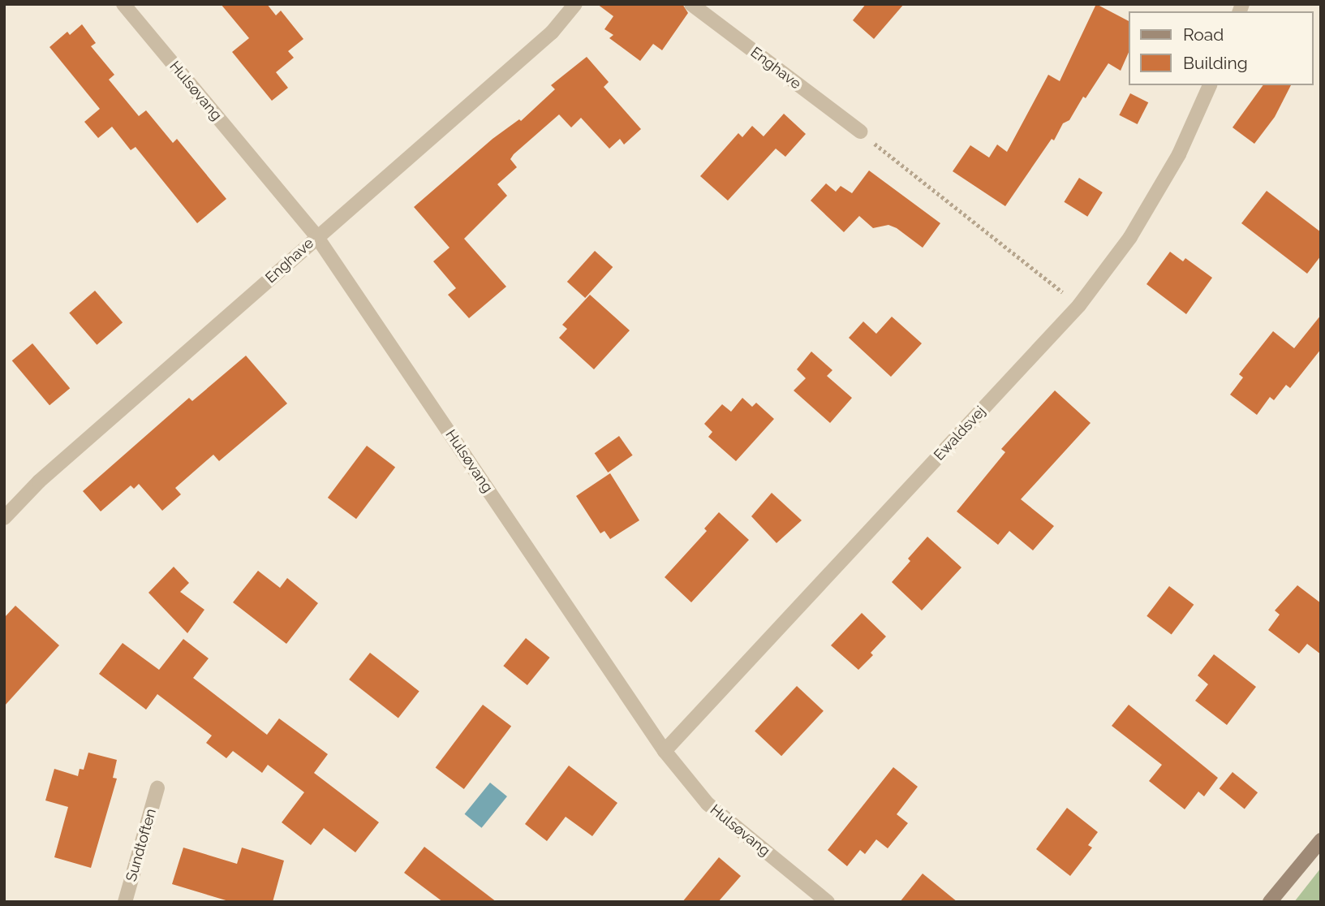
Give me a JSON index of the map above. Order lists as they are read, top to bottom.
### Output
{
  "streets": {
    "street": [
      "Enghave",
      "Hulsøvang",
      "Ewaldsvej",
      "Sundtoften"
    ]
  },
  "crossings": [
    ["Enghave", "Hulsøvang"],
    ["Hulsøvang", "Ewaldsvej"]
  ],
  "legend": ["Road", "Building"]
}
